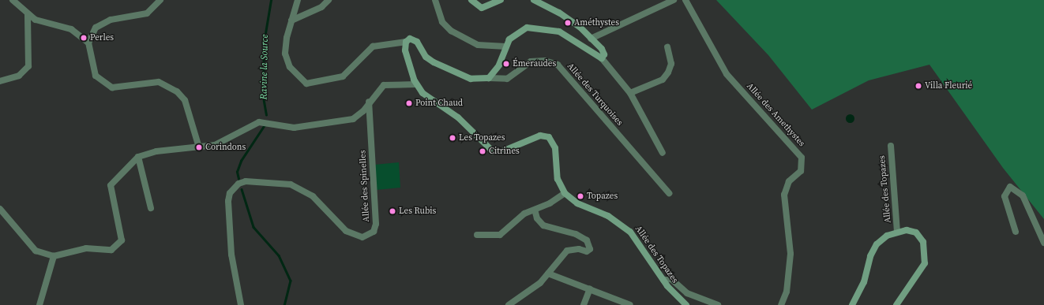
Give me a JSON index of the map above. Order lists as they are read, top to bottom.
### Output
{
  "streets": {
    "main road": ["Allée des Topazes"],
    "street": ["Allée des Turquoises", "Allée des Amethystes", "Allée des Spinelles"]
  },
  "water": ["Ravine la Source"],
  "places": [
    "Améthystes",
    "Perles",
    "Émeraudes",
    "Villa Fleurié",
    "Point Chaud",
    "Les Topazes",
    "Corindons",
    "Citrines",
    "Topazes",
    "Les Rubis"
  ]
}
